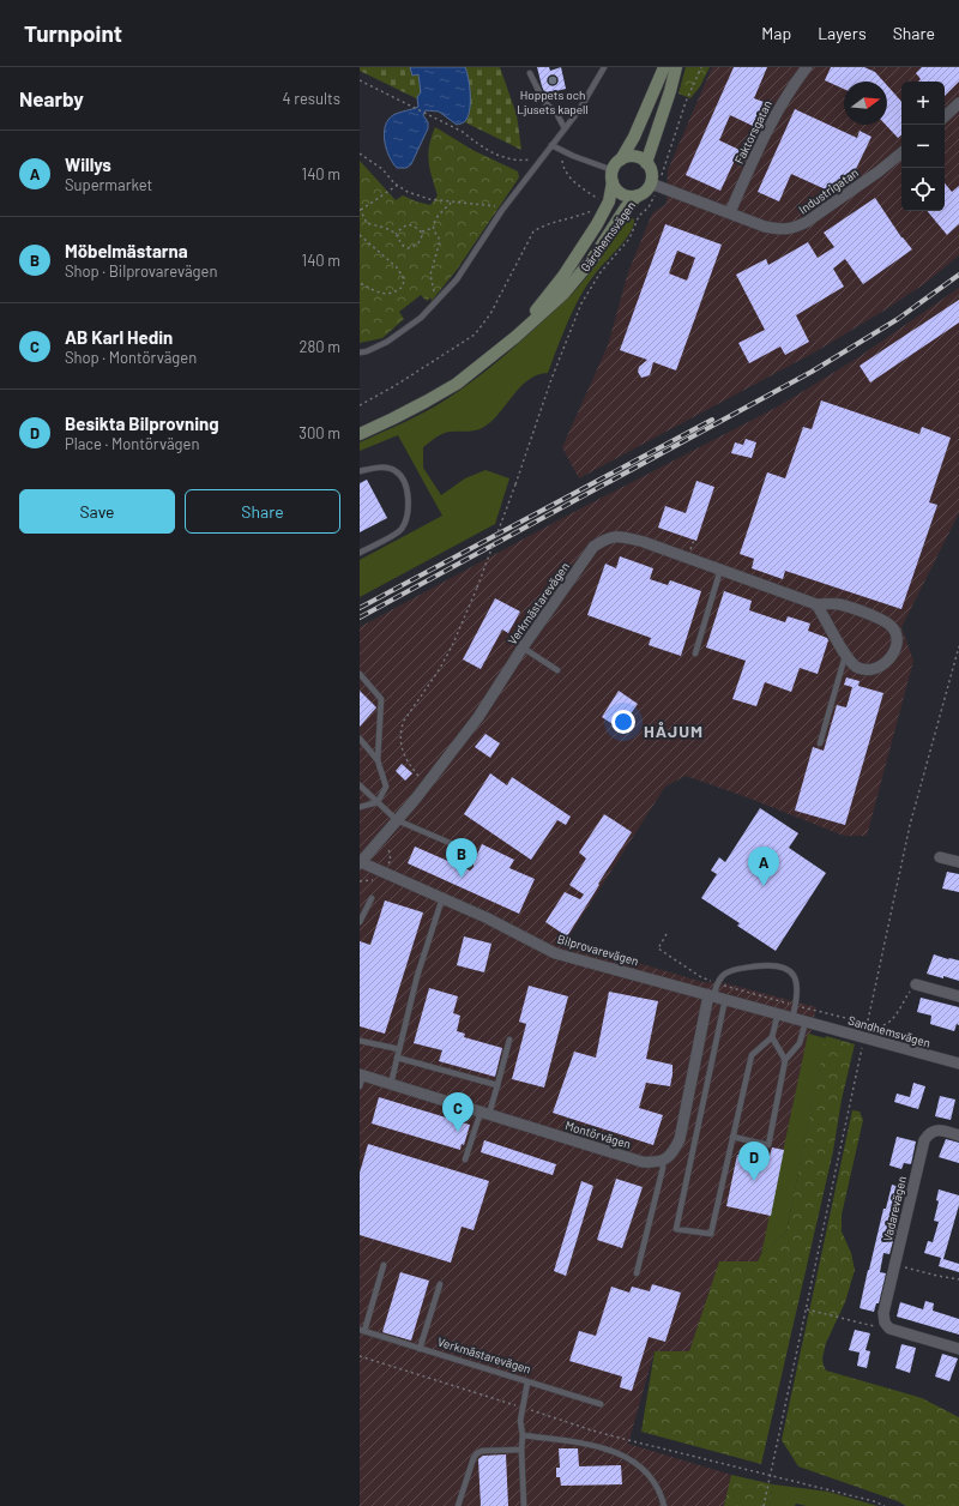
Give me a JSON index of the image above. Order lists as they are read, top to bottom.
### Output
{
  "streets": {
    "main road": ["Gärdhemsvägen"],
    "street": [
      "Faktorsgatan",
      "Industrigatan",
      "Verkmästarevägen",
      "Bilprovarevägen",
      "Sandhemsvägen",
      "Montörvägen",
      "Vadarevägen"
    ]
  },
  "crossings": [
    ["Faktorsgatan", "Industrigatan"],
    ["Industrigatan", "Gärdhemsvägen"],
    ["Verkmästarevägen", "Bilprovarevägen"],
    ["Bilprovarevägen", "Sandhemsvägen"]
  ],
  "districts": ["HÅJUM"],
  "places": ["Hoppets och Ljusets kapell"],
  "north": "right",
  "page": {
    "header": "Turnpoint",
    "nav": ["Map", "Layers", "Share"],
    "heading": ["Nearby", "4 results"],
    "map_buttons": ["+", "−"],
    "list": [
      {
        "mark": "A",
        "name": "Willys",
        "note": "Supermarket",
        "value": "140 m"
      },
      {
        "mark": "B",
        "name": "Möbelmästarna",
        "note": "Shop · Bilprovarevägen",
        "value": "140 m"
      },
      {
        "mark": "C",
        "name": "AB Karl Hedin",
        "note": "Shop · Montörvägen",
        "value": "280 m"
      },
      {
        "mark": "D",
        "name": "Besikta Bilprovning",
        "note": "Place · Montörvägen",
        "value": "300 m"
      }
    ],
    "buttons": ["Save", "Share"],
    "pins": [
      "B",
      "A",
      "C",
      "D"
    ]
  }
}
